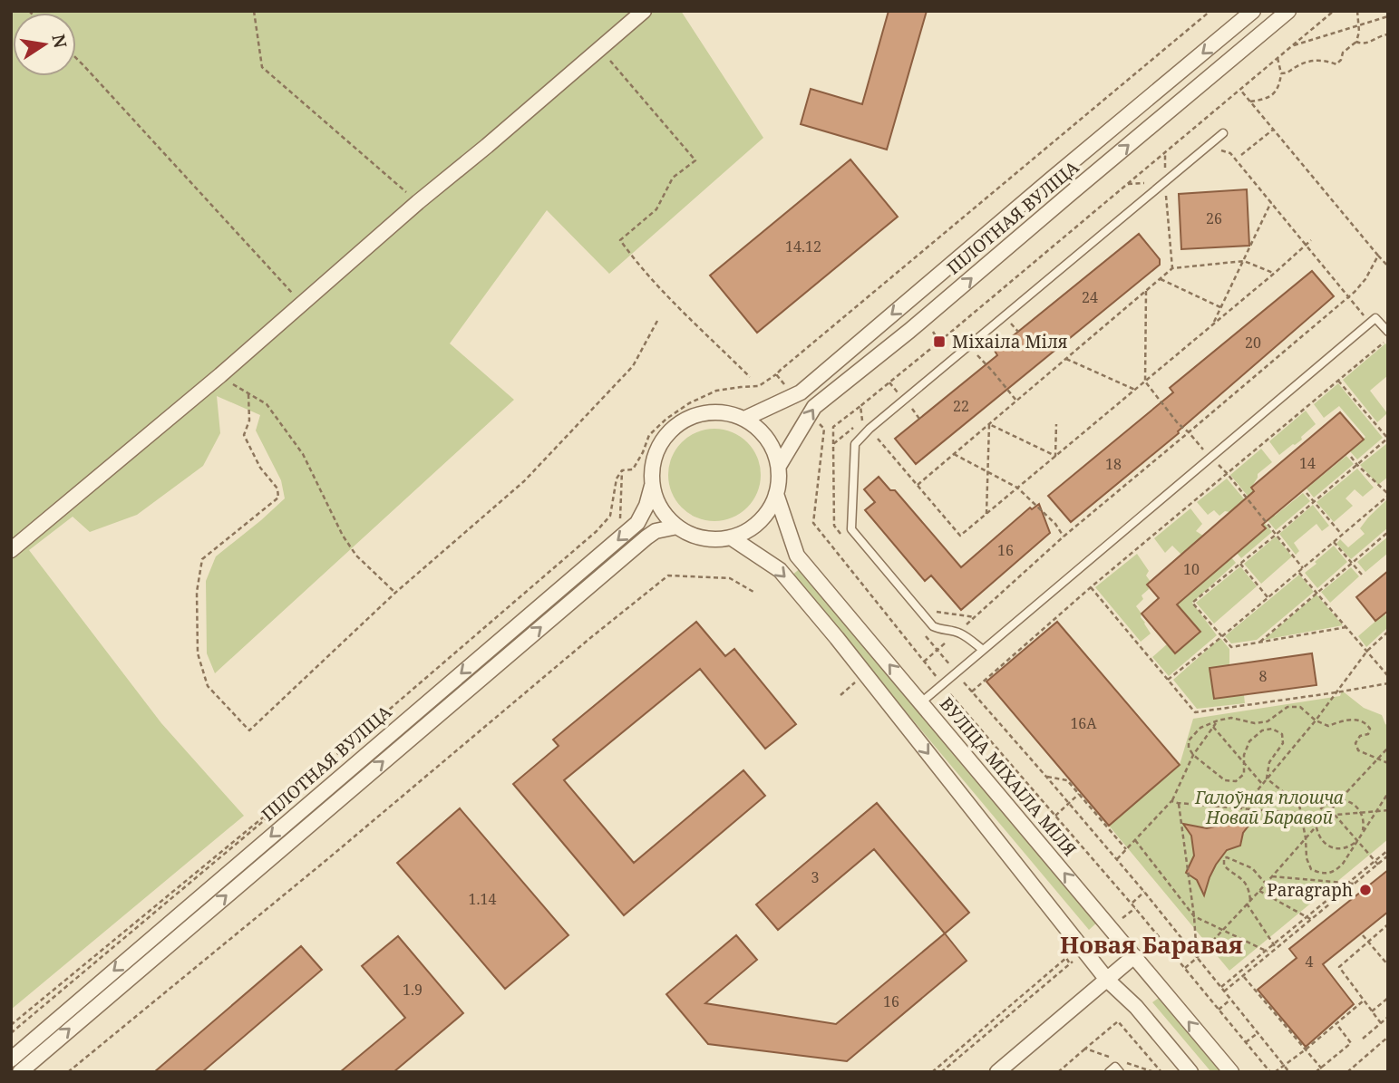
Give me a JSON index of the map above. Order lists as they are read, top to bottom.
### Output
{
  "streets": {
    "street": ["ПІЛОТНАЯ ВУЛІЦА", "ВУЛІЦА МІХАІЛА МІЛЯ"]
  },
  "crossings": [
    ["ПІЛОТНАЯ ВУЛІЦА", "ВУЛІЦА МІХАІЛА МІЛЯ"]
  ],
  "districts": ["Новая Баравая"],
  "parks": ["Галоўная плошча Новай Баравой"],
  "places": {
    "transit": ["Міхаіла Міля"],
    "other": ["Paragraph"]
  },
  "house_numbers": [
    "26",
    "14.12",
    "24",
    "20",
    "22",
    "14",
    "18",
    "16",
    "10",
    "8",
    "16А",
    "3",
    "1.14",
    "4",
    "1.9",
    "16"
  ],
  "north": "right"
}
